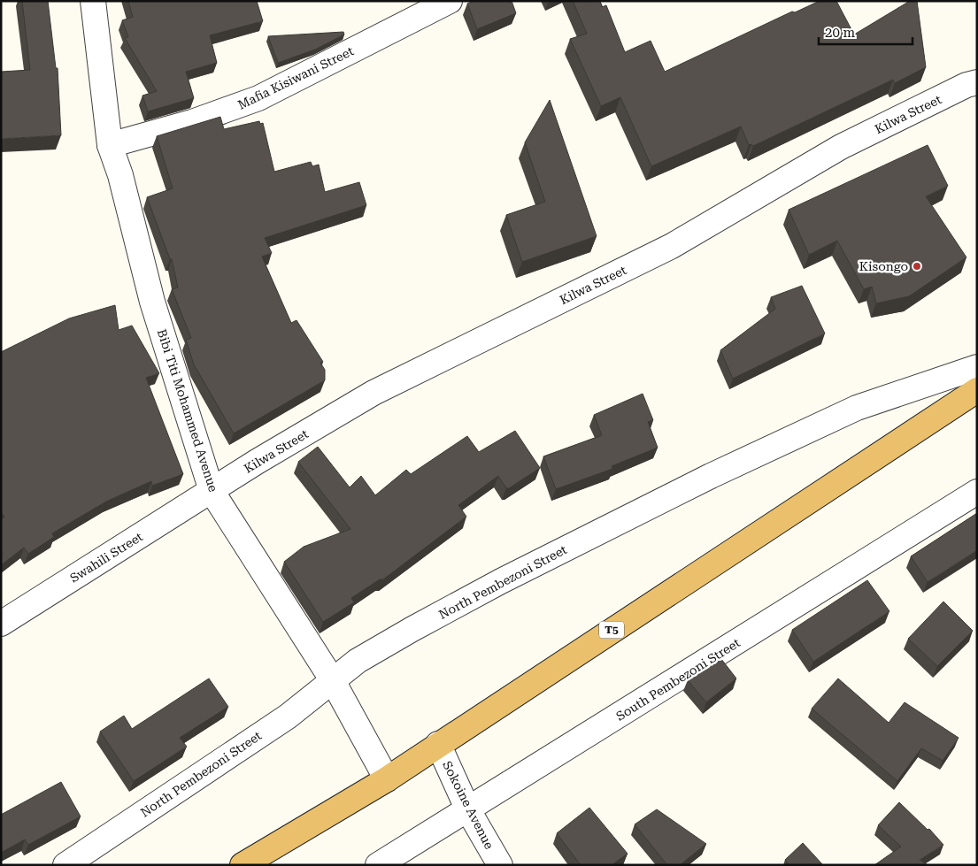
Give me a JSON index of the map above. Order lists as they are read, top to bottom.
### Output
{
  "streets": {
    "highway": ["T5"],
    "street": [
      "Mafia Kisiwani Street",
      "Kilwa Street",
      "Bibi Titi Mohammed Avenue",
      "Swahili Street",
      "North Pembezoni Street",
      "South Pembezoni Street",
      "Sokoine Avenue"
    ]
  },
  "crossings": [
    ["Mafia Kisiwani Street", "Bibi Titi Mohammed Avenue"],
    ["Kilwa Street", "Bibi Titi Mohammed Avenue"],
    ["Kilwa Street", "Swahili Street"],
    ["Bibi Titi Mohammed Avenue", "Swahili Street"],
    ["Bibi Titi Mohammed Avenue", "North Pembezoni Street"],
    ["Bibi Titi Mohammed Avenue", "T5"],
    ["T5", "Sokoine Avenue"],
    ["South Pembezoni Street", "Sokoine Avenue"]
  ],
  "places": ["Kisongo"],
  "scale_bar": "20 m"
}
